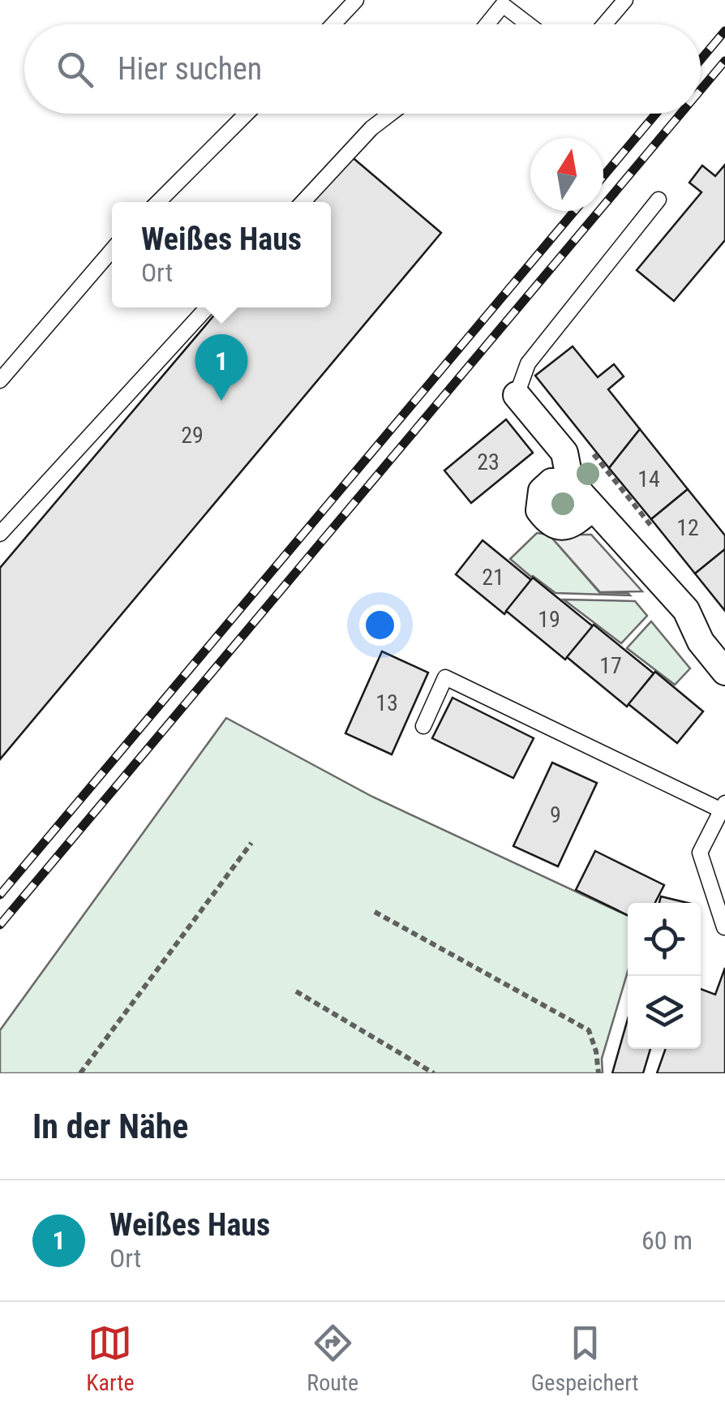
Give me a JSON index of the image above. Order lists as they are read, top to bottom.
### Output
{
  "house_numbers": [
    "29",
    "23",
    "14",
    "12",
    "21",
    "19",
    "17",
    "13",
    "9"
  ],
  "north": "top",
  "page": {
    "search": "Hier suchen",
    "popup": ["Weißes Haus", "Ort"],
    "pins": "1",
    "heading": "In der Nähe",
    "list": [
      {
        "mark": "1",
        "name": "Weißes Haus",
        "note": "Ort",
        "value": "60 m"
      }
    ],
    "nav": ["Karte", "Route", "Gespeichert"]
  }
}
